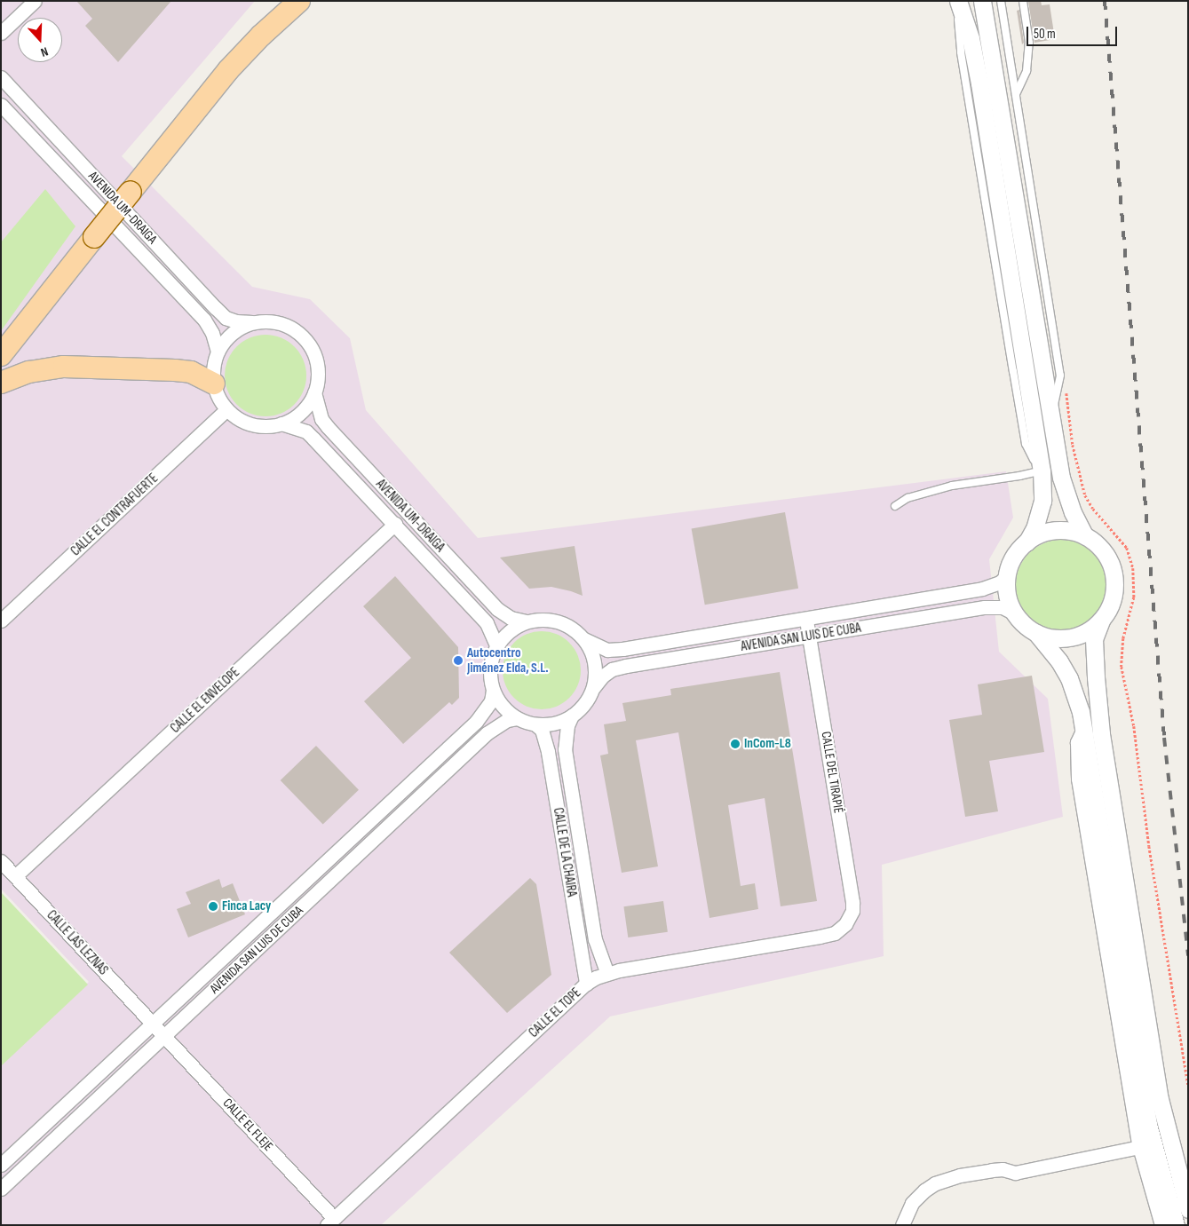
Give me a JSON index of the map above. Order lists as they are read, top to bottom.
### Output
{
  "streets": {
    "street": [
      "AVENIDA UM-DRAIGA",
      "CALLE EL CONTRAFUERTE",
      "AVENIDA SAN LUIS DE CUBA",
      "CALLE EL ENVELOPE",
      "CALLE DEL TIRAPIÉ",
      "CALLE DE LA CHAIRA",
      "CALLE LAS LEZNAS",
      "CALLE EL TOPE",
      "CALLE EL FLEJE"
    ]
  },
  "crossings": [
    ["AVENIDA UM-DRAIGA", "CALLE EL CONTRAFUERTE"],
    ["AVENIDA UM-DRAIGA", "AVENIDA SAN LUIS DE CUBA"],
    ["AVENIDA UM-DRAIGA", "CALLE EL ENVELOPE"],
    ["AVENIDA UM-DRAIGA", "CALLE DE LA CHAIRA"],
    ["AVENIDA SAN LUIS DE CUBA", "CALLE DEL TIRAPIÉ"],
    ["AVENIDA SAN LUIS DE CUBA", "CALLE DE LA CHAIRA"],
    ["AVENIDA SAN LUIS DE CUBA", "CALLE LAS LEZNAS"],
    ["AVENIDA SAN LUIS DE CUBA", "CALLE EL FLEJE"],
    ["CALLE EL ENVELOPE", "CALLE LAS LEZNAS"],
    ["CALLE DEL TIRAPIÉ", "CALLE EL TOPE"],
    ["CALLE DE LA CHAIRA", "CALLE EL TOPE"],
    ["CALLE LAS LEZNAS", "CALLE EL FLEJE"],
    ["CALLE EL TOPE", "CALLE EL FLEJE"]
  ],
  "places": ["Autocentro Jiménez Elda, S.L.", "InCom-L8", "Finca Lacy"],
  "scale_bar": "50 m",
  "north": "bottom"
}
